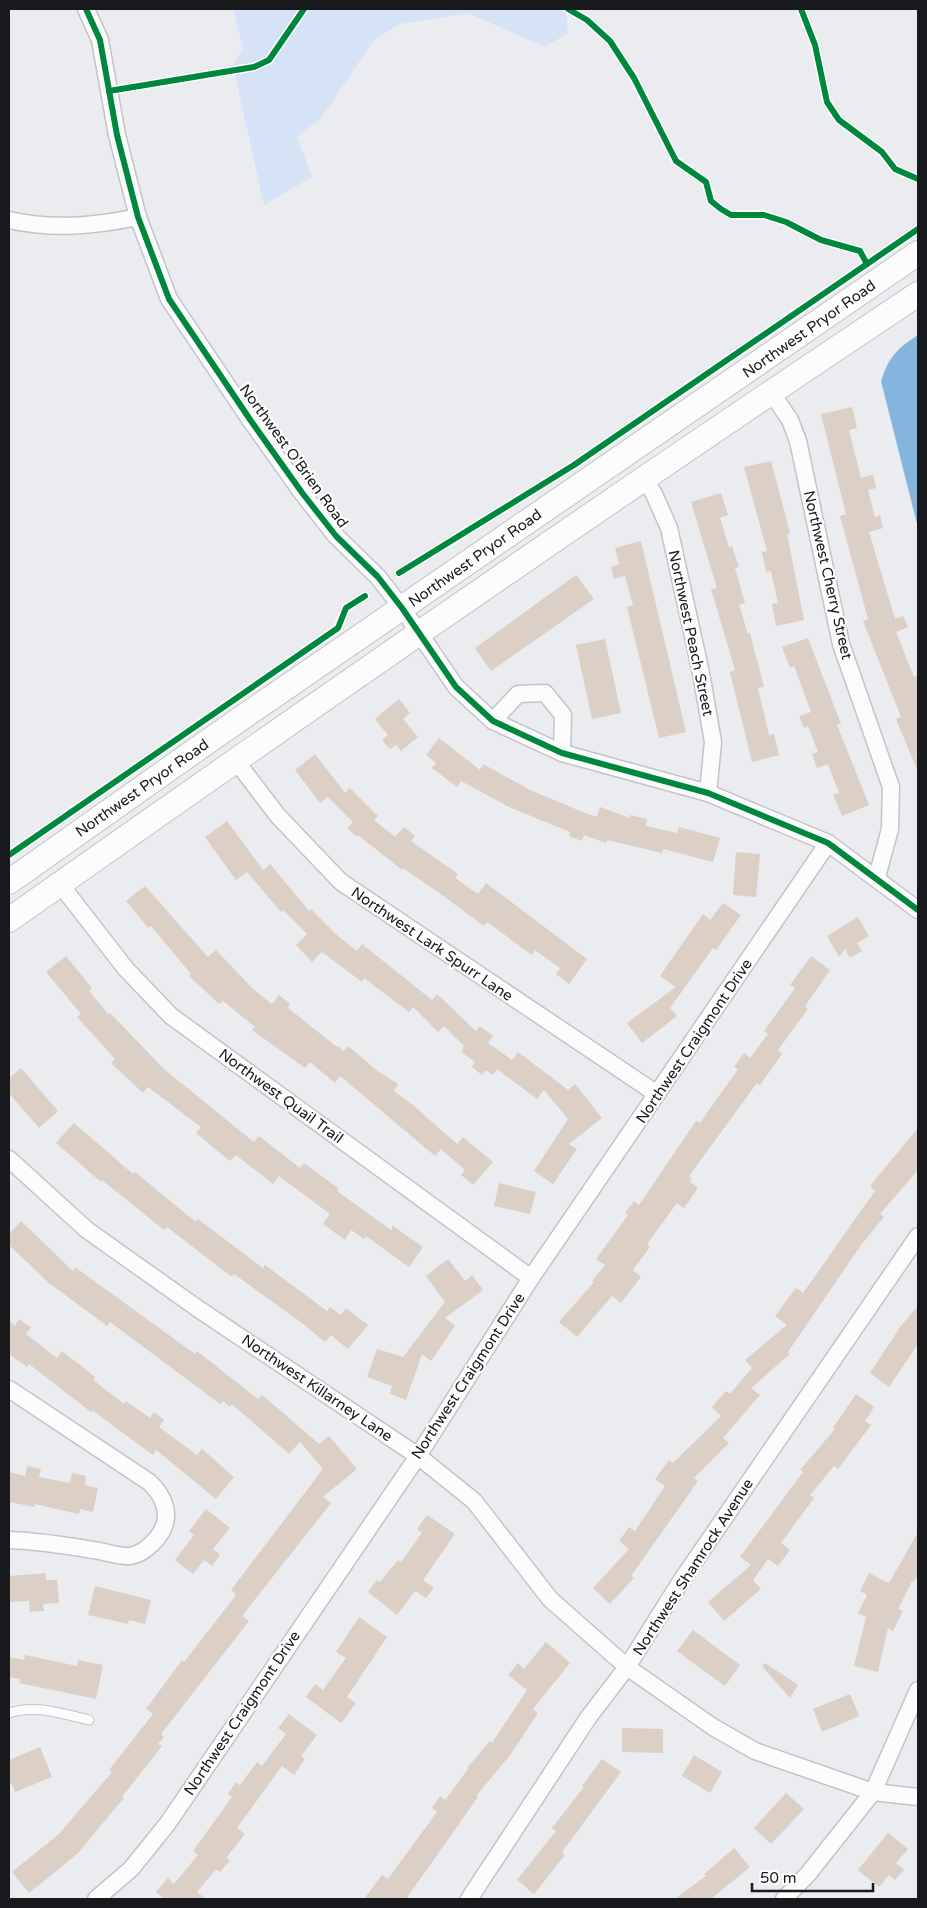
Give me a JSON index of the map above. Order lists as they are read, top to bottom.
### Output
{
  "streets": {
    "main road": ["Northwest Pryor Road"],
    "street": [
      "Northwest O'Brien Road",
      "Northwest Cherry Street",
      "Northwest Peach Street",
      "Northwest Lark Spurr Lane",
      "Northwest Craigmont Drive",
      "Northwest Quail Trail",
      "Northwest Killarney Lane",
      "Northwest Shamrock Avenue"
    ]
  },
  "crossings": [
    ["Northwest Pryor Road", "Northwest O'Brien Road"],
    ["Northwest Pryor Road", "Northwest Cherry Street"],
    ["Northwest Pryor Road", "Northwest Peach Street"],
    ["Northwest Pryor Road", "Northwest Lark Spurr Lane"],
    ["Northwest Pryor Road", "Northwest Quail Trail"],
    ["Northwest O'Brien Road", "Northwest Cherry Street"],
    ["Northwest O'Brien Road", "Northwest Peach Street"],
    ["Northwest O'Brien Road", "Northwest Craigmont Drive"],
    ["Northwest Lark Spurr Lane", "Northwest Craigmont Drive"],
    ["Northwest Craigmont Drive", "Northwest Quail Trail"],
    ["Northwest Craigmont Drive", "Northwest Killarney Lane"],
    ["Northwest Killarney Lane", "Northwest Shamrock Avenue"]
  ],
  "scale_bar": "50 m"
}
